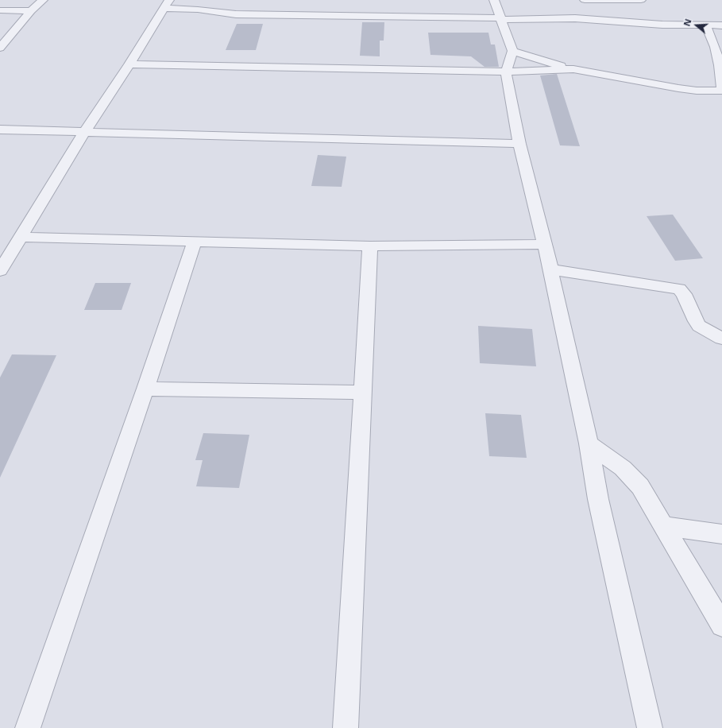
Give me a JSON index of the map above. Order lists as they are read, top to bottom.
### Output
{
  "north": "left"
}
